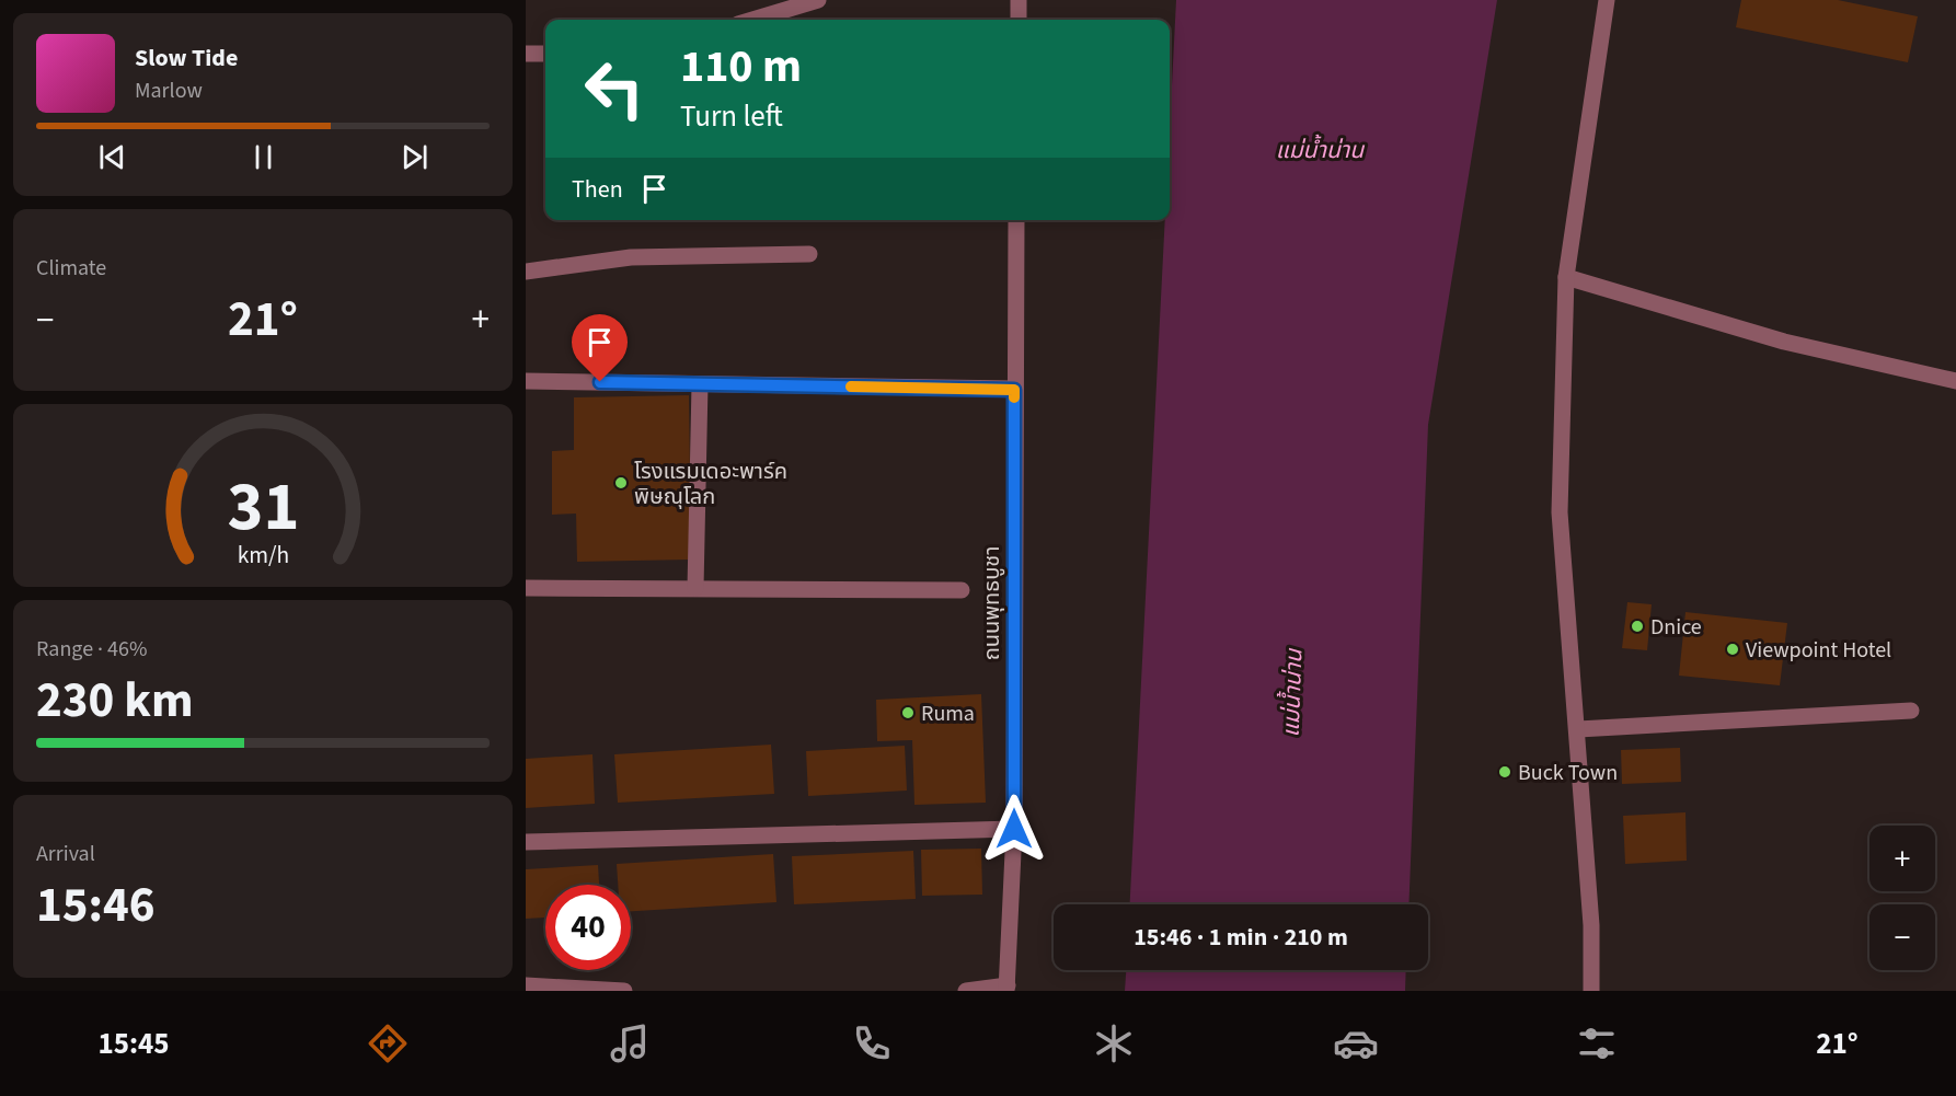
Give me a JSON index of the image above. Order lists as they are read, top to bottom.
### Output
{
  "streets": {
    "street": ["ถนนพุทธบูชา"]
  },
  "water": ["แม่น้ำน่าน"],
  "places": [
    "โรงแรมเดอะพาร์ค พิษณุโลก",
    "Dnice",
    "Viewpoint Hotel",
    "Ruma",
    "Buck Town"
  ],
  "page": {
    "turn": ["110 m", "Turn left"],
    "song": ["Slow Tide", "Marlow"],
    "then": "Then",
    "tile": [
      "Climate",
      ["Range · 46%", "230 km"],
      ["Arrival", "15:46"]
    ],
    "heat": ["−", "21°", "+"],
    "map_buttons": ["+", "−"],
    "limit": "40",
    "trip": "15:46 · 1 min · 210 m",
    "tabs": ["15:45", "21°"],
    "gauge": ["31", "km/h"]
  }
}
